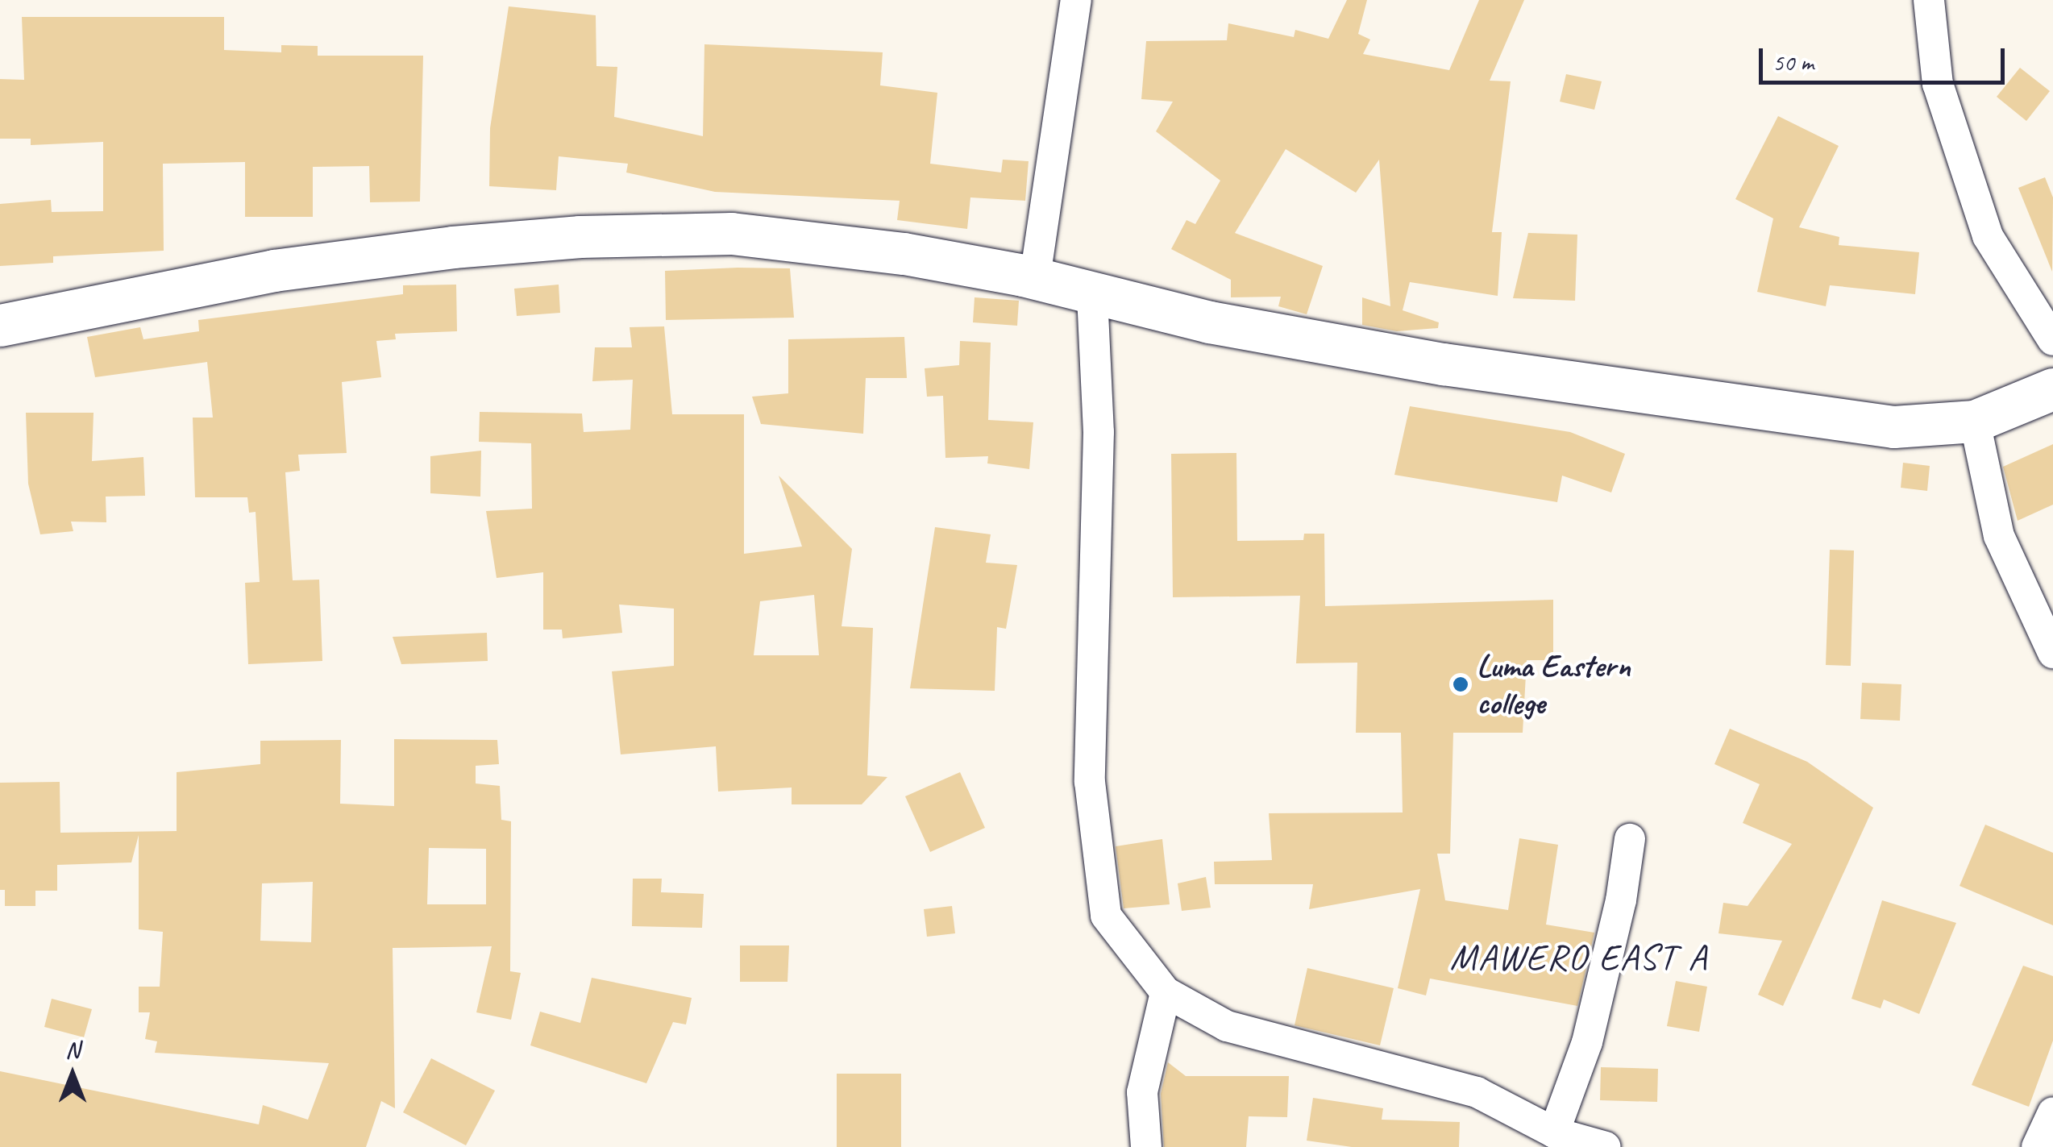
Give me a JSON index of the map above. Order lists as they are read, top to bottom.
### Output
{
  "districts": ["MAWERO EAST A"],
  "places": ["Luma Eastern college"],
  "scale_bar": "50 m",
  "north": "top"
}
